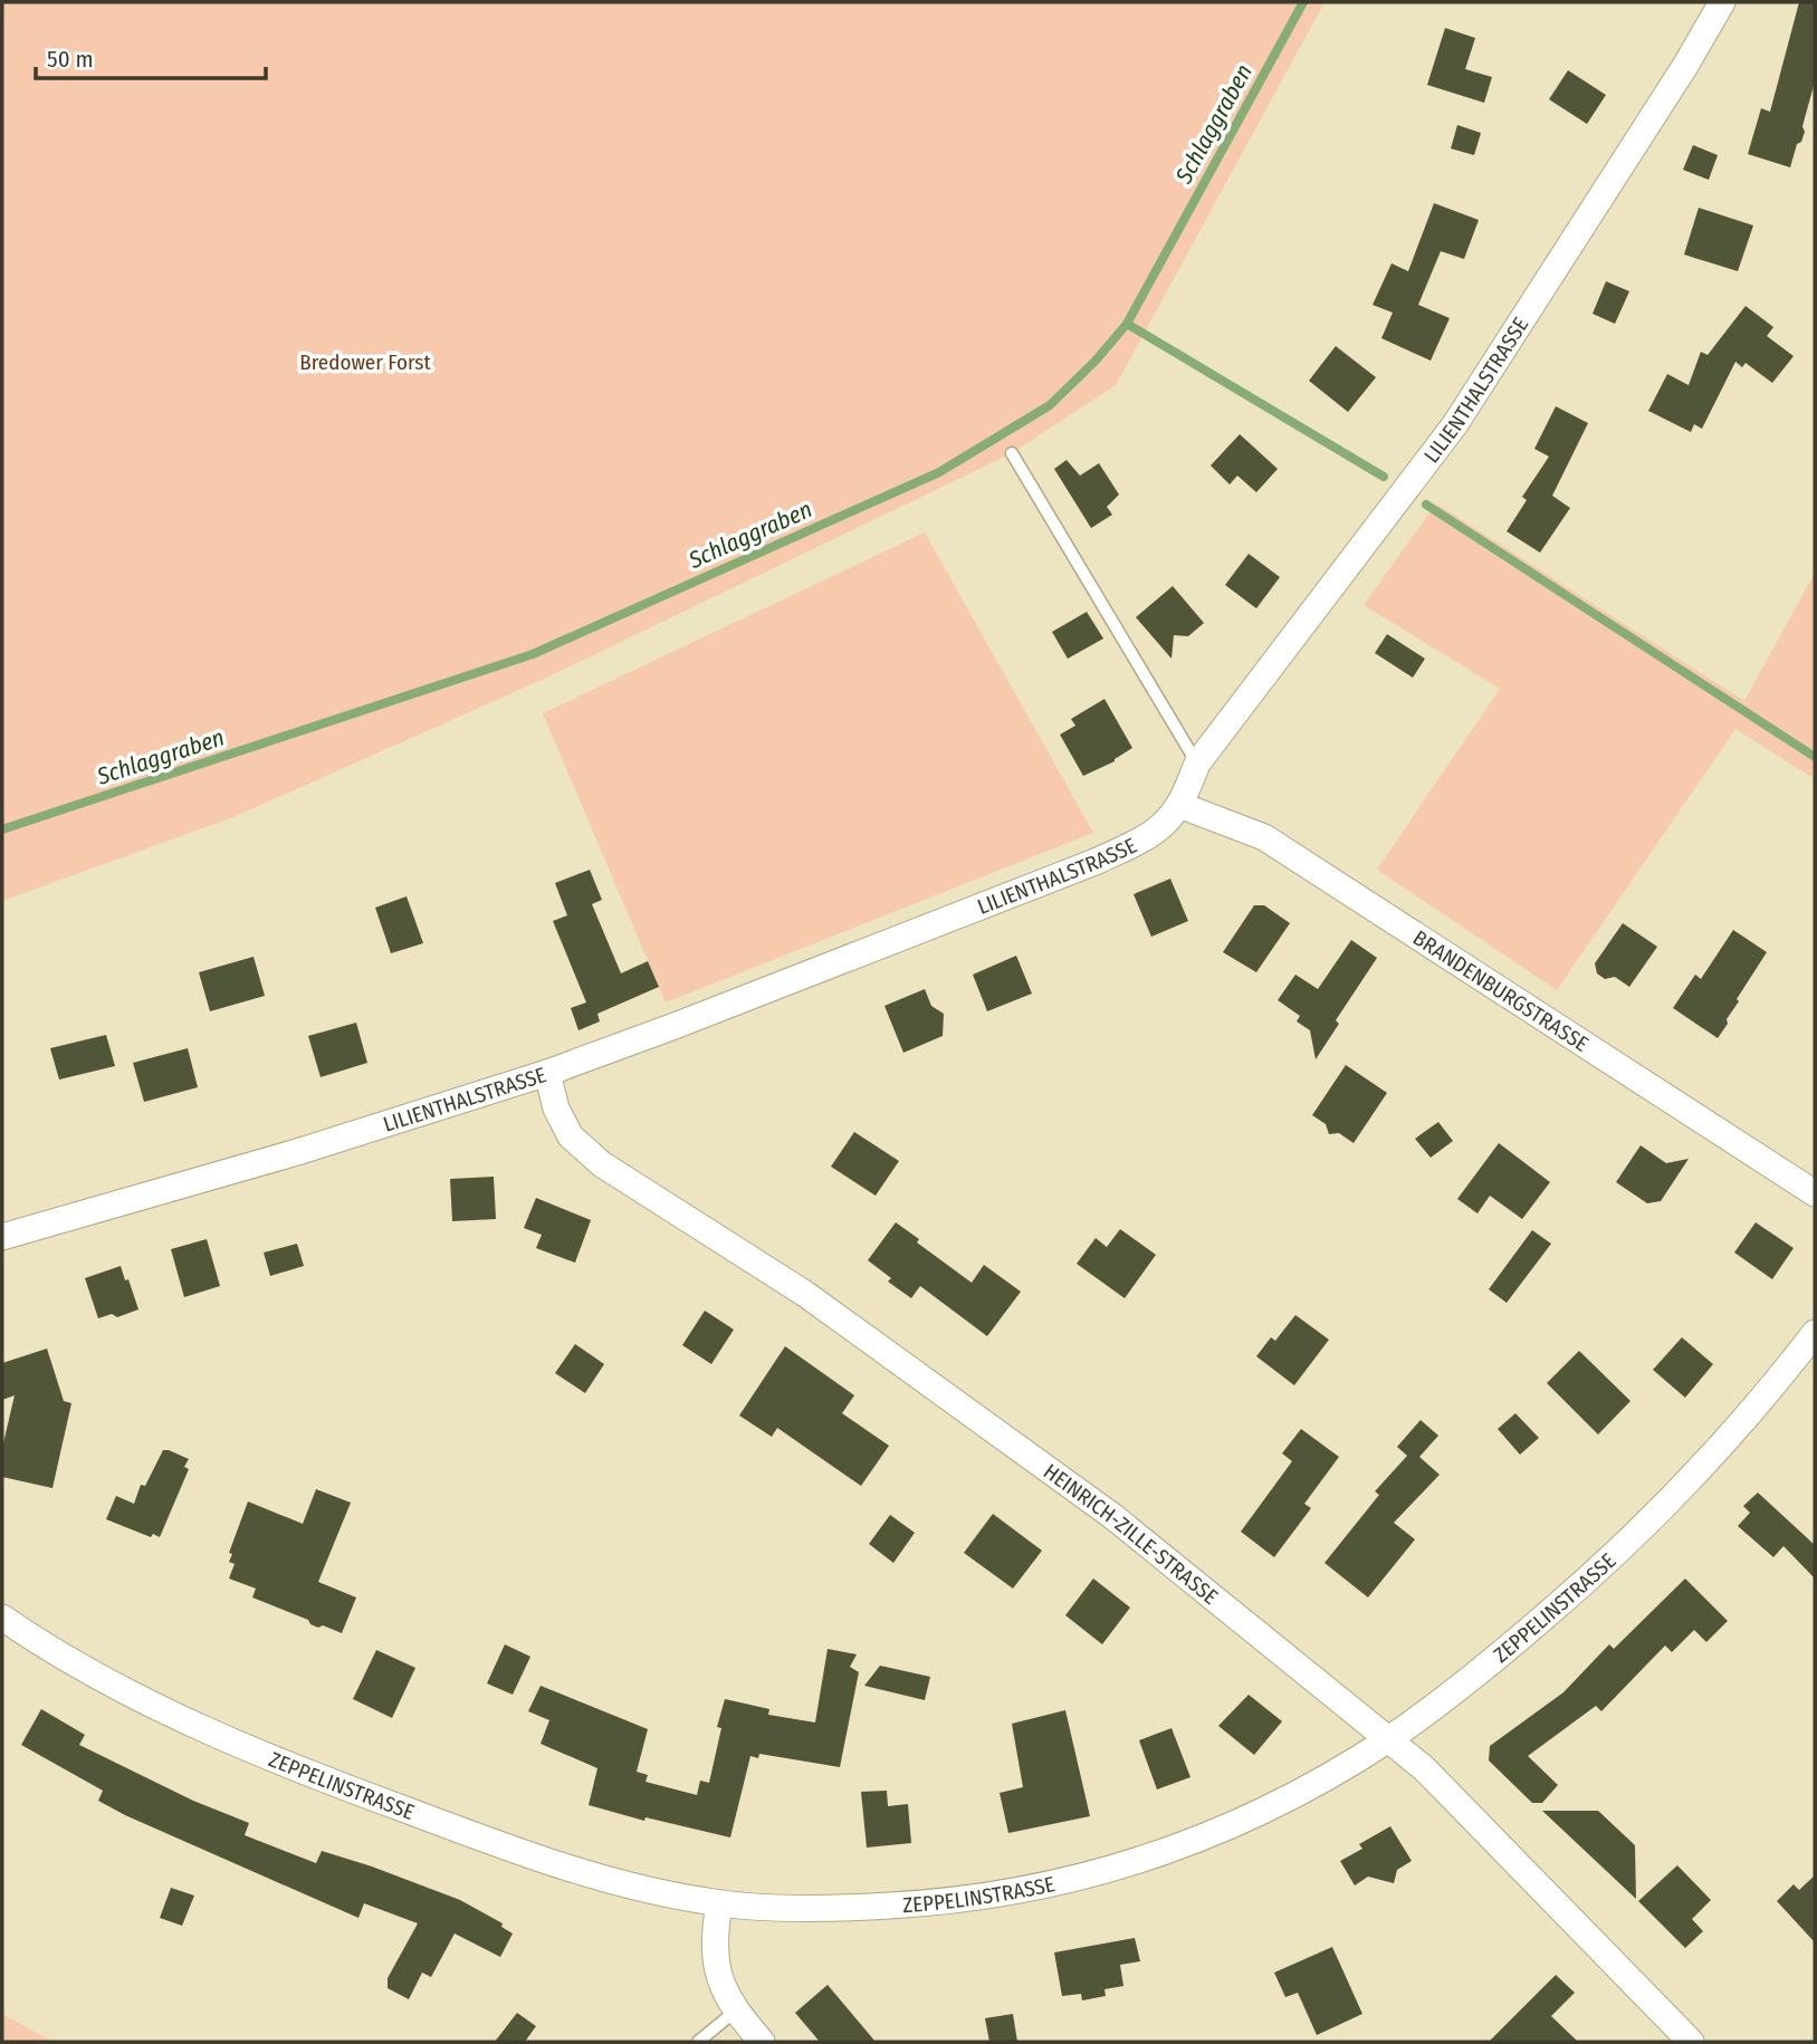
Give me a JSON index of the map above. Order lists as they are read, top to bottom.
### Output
{
  "streets": {
    "street": [
      "LILIENTHALSTRASSE",
      "BRANDENBURGSTRASSE",
      "HEINRICH-ZILLE-STRASSE",
      "ZEPPELINSTRASSE"
    ]
  },
  "crossings": [
    ["LILIENTHALSTRASSE", "BRANDENBURGSTRASSE"],
    ["LILIENTHALSTRASSE", "HEINRICH-ZILLE-STRASSE"],
    ["HEINRICH-ZILLE-STRASSE", "ZEPPELINSTRASSE"]
  ],
  "water": ["Schlaggraben"],
  "parks": ["Bredower Forst"],
  "scale_bar": "50 m"
}
